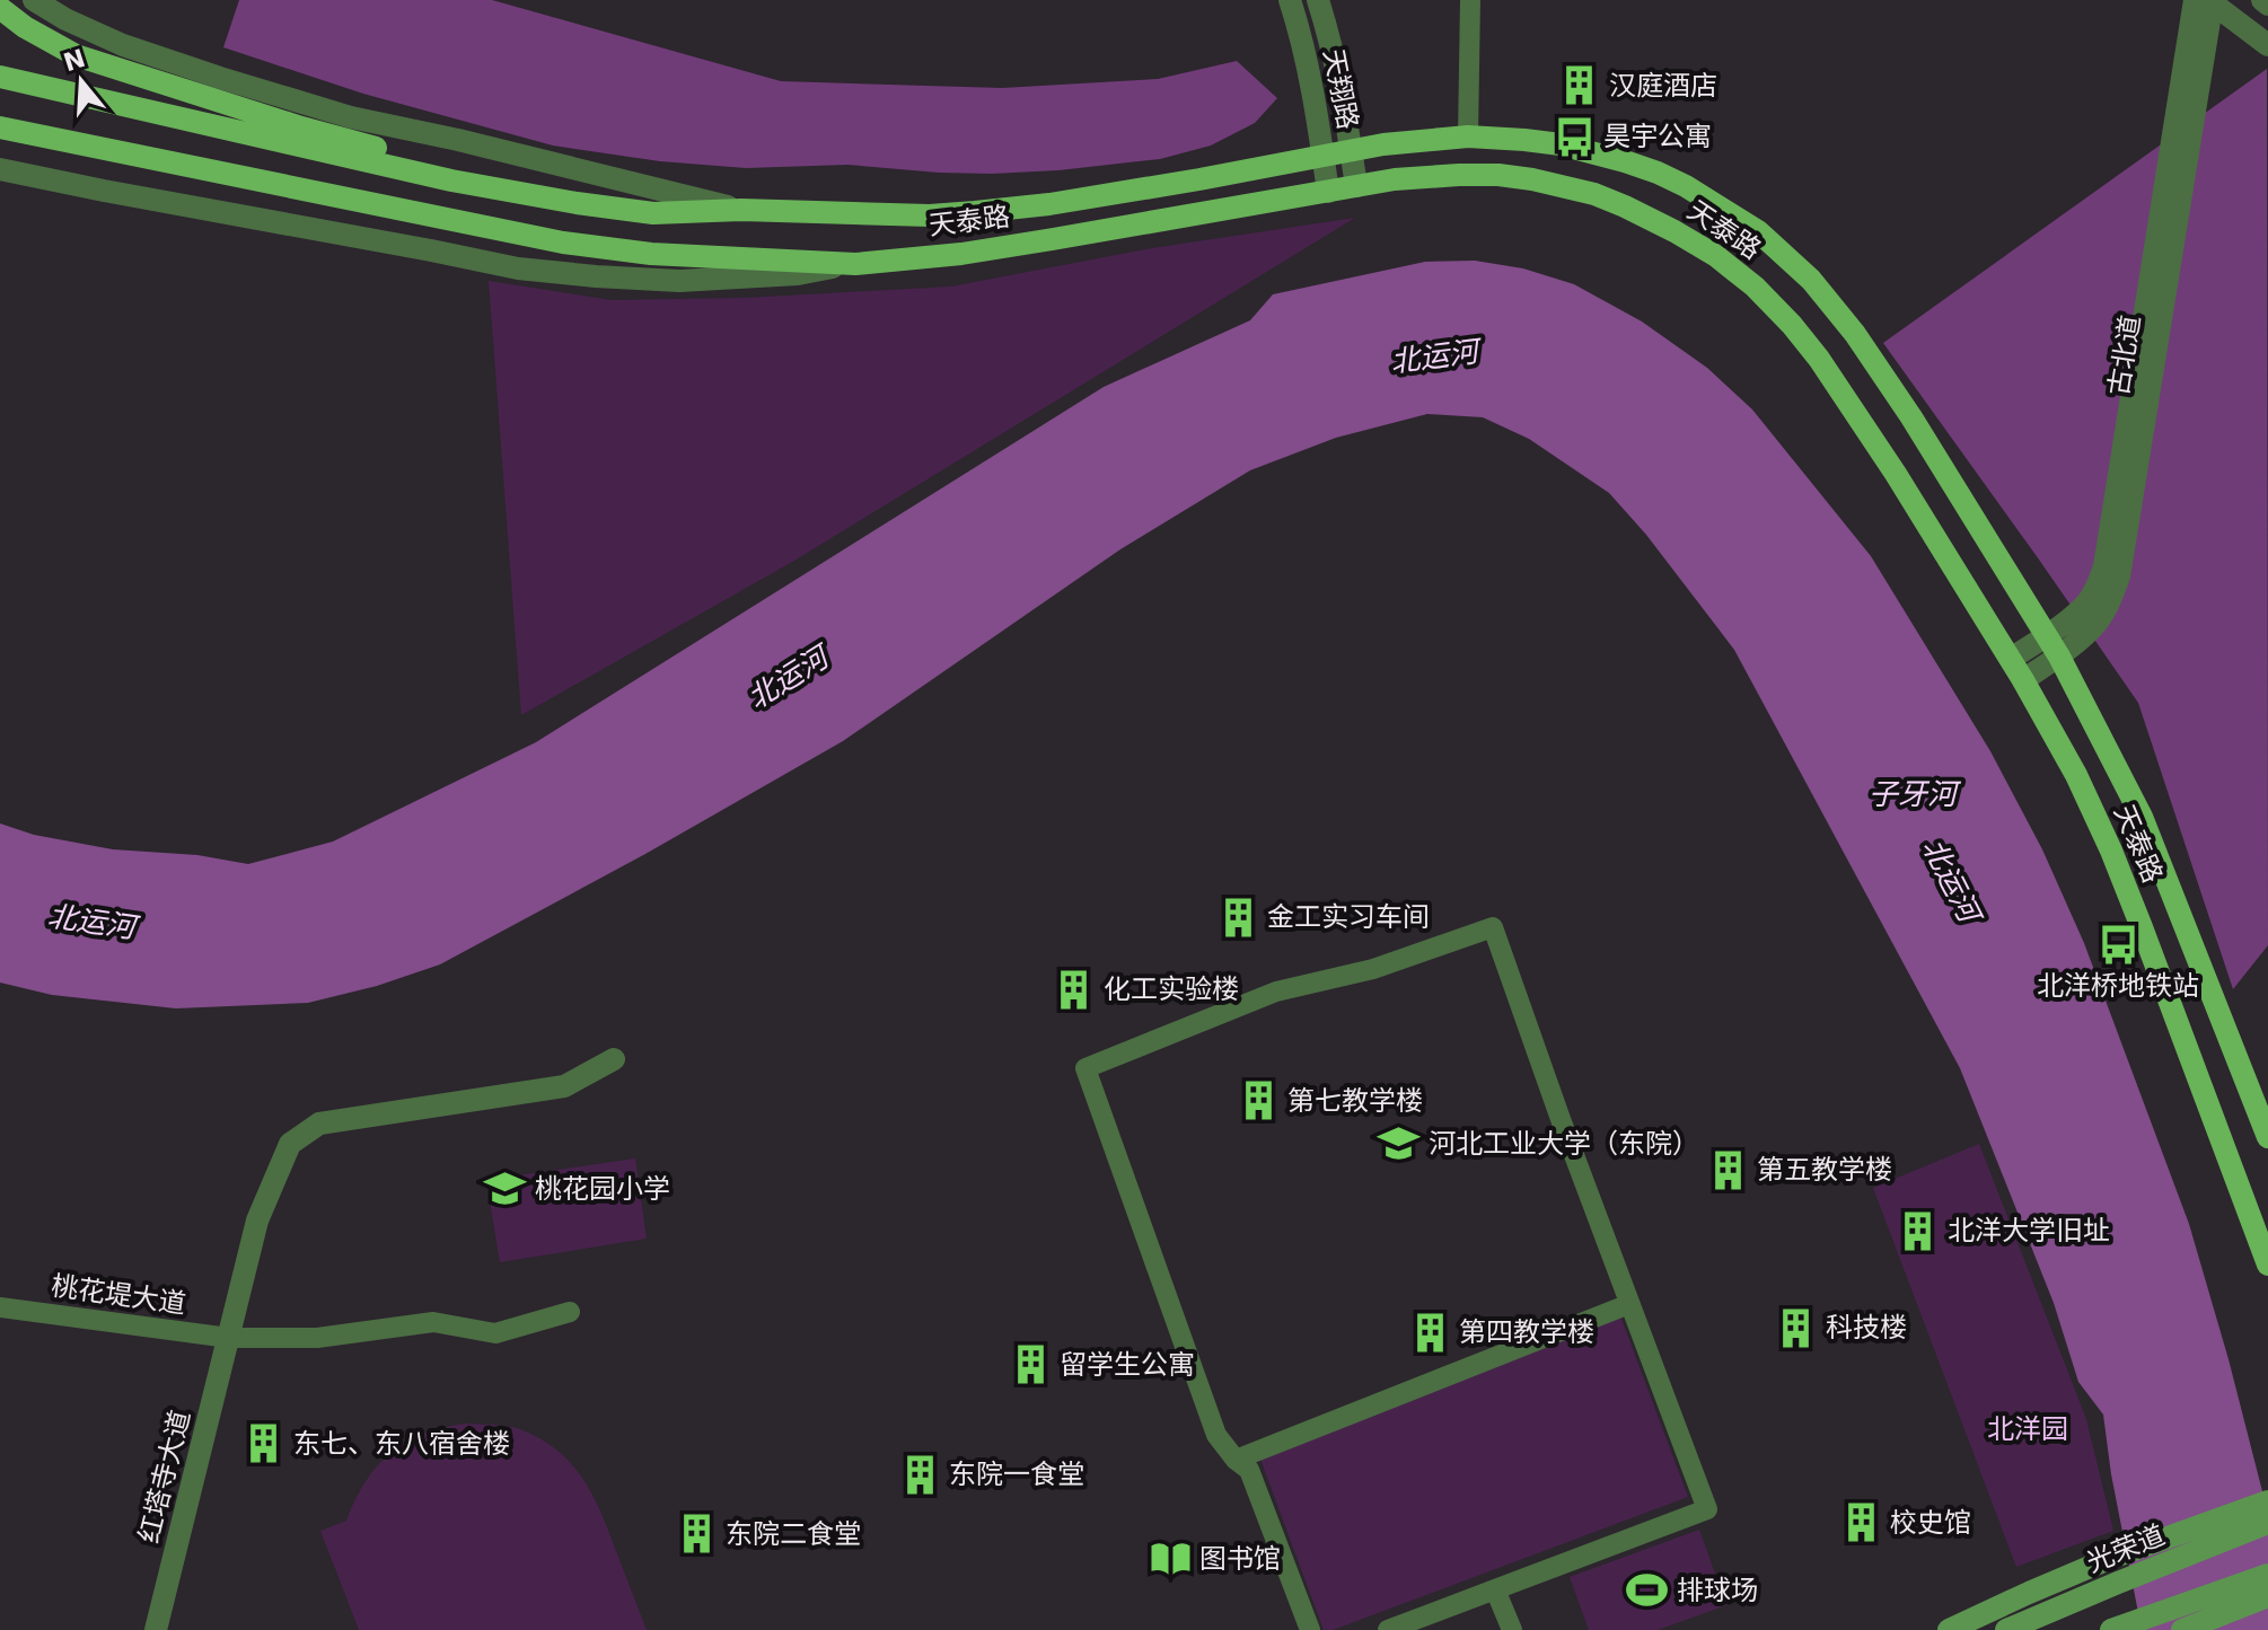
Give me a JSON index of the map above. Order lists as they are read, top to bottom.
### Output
{
  "streets": {
    "main road": ["天泰路", "光荣道"],
    "street": [
      "天翔路",
      "古北道",
      "桃花堤大道",
      "红塔寺大道"
    ]
  },
  "crossings": [
    ["天翔路", "天泰路"],
    ["天泰路", "古北道"],
    ["桃花堤大道", "红塔寺大道"]
  ],
  "water": ["北运河", "子牙河"],
  "parks": ["北洋园"],
  "places": {
    "building": [
      "汉庭酒店",
      "金工实习车间",
      "化工实验楼",
      "第七教学楼",
      "第五教学楼",
      "北洋大学旧址",
      "科技楼",
      "第四教学楼",
      "留学生公寓",
      "东七、东八宿舍楼",
      "东院一食堂",
      "校史馆",
      "东院二食堂"
    ],
    "bus stop": ["昊宇公寓", "北洋桥地铁站"],
    "school or university": ["河北工业大学（东院）", "桃花园小学"],
    "library": ["图书馆"],
    "sports": ["排球场"]
  },
  "north": "top"
}
